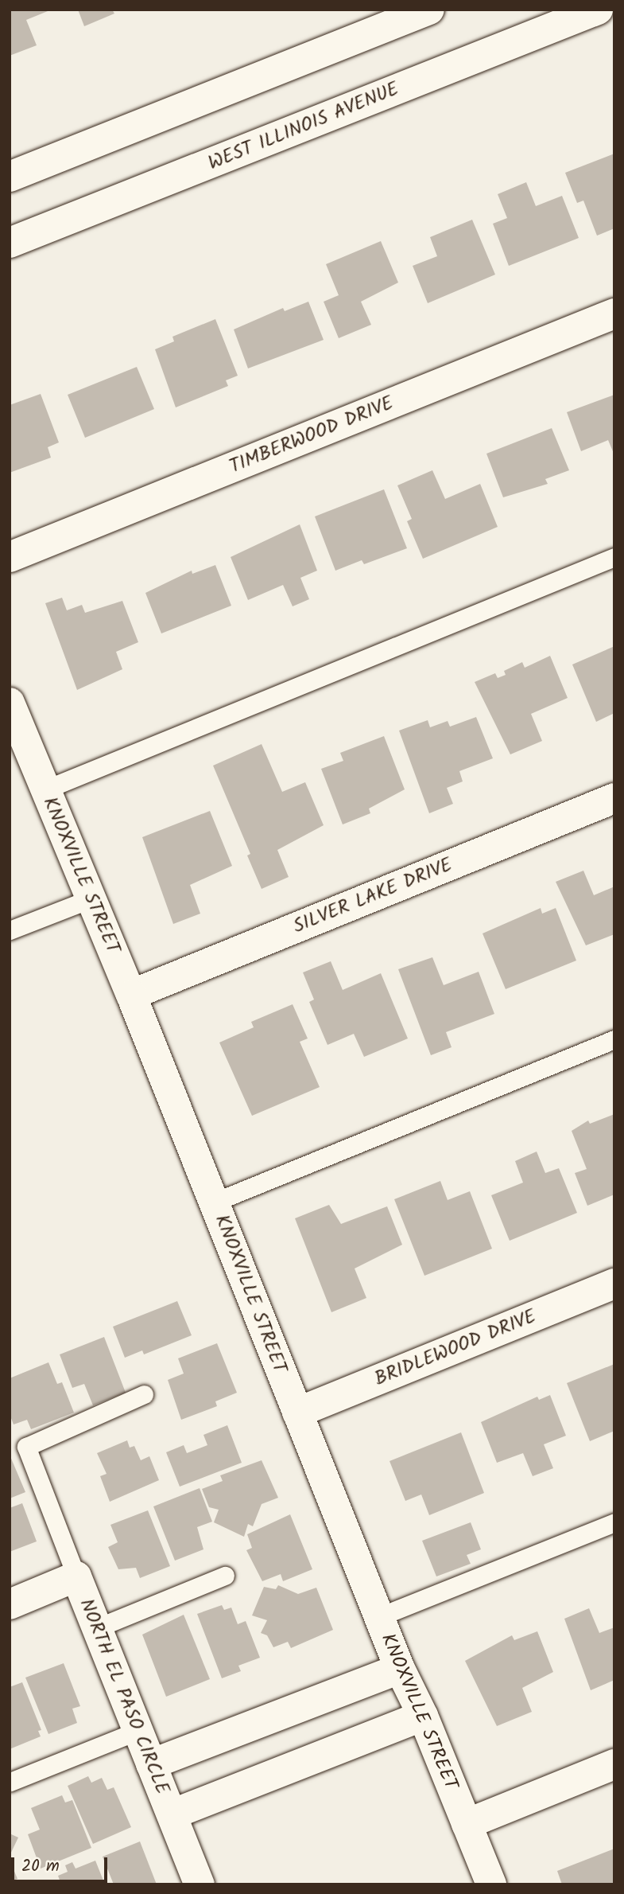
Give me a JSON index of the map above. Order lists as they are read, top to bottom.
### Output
{
  "streets": {
    "street": [
      "WEST ILLINOIS AVENUE",
      "TIMBERWOOD DRIVE",
      "KNOXVILLE STREET",
      "SILVER LAKE DRIVE",
      "BRIDLEWOOD DRIVE",
      "NORTH EL PASO CIRCLE"
    ]
  },
  "crossings": [
    ["KNOXVILLE STREET", "SILVER LAKE DRIVE"],
    ["KNOXVILLE STREET", "BRIDLEWOOD DRIVE"]
  ],
  "scale_bar": "20 m"
}
